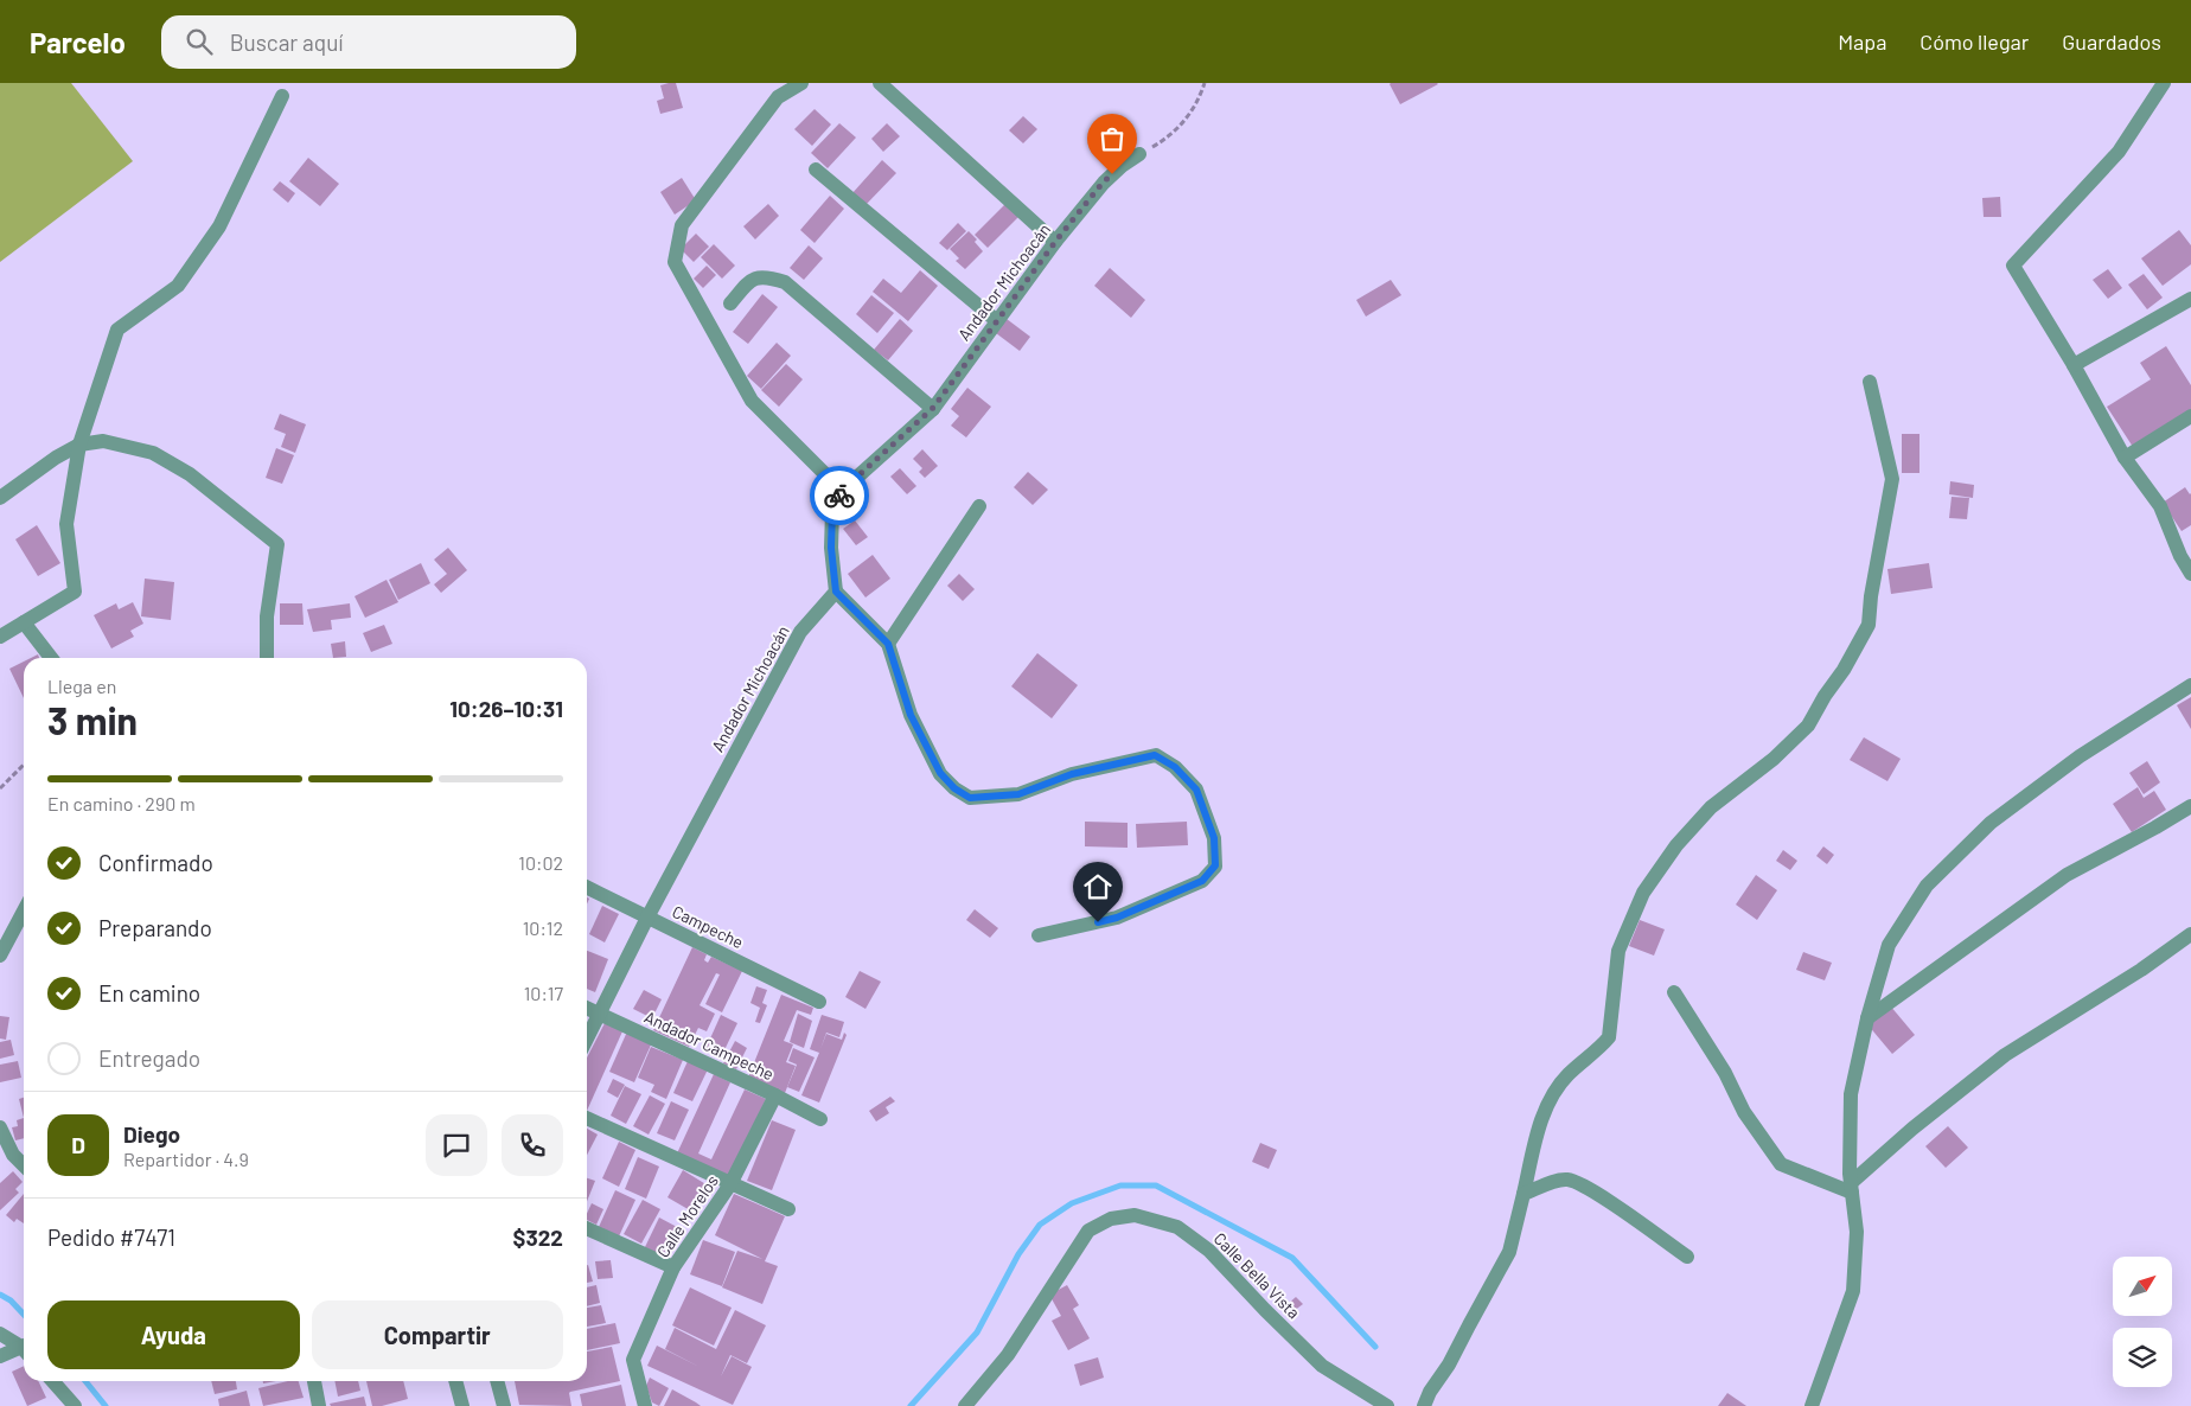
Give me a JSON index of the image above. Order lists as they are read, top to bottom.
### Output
{
  "streets": {
    "street": [
      "Andador Michoacán",
      "Campeche",
      "Andador Campeche",
      "Calle Morelos",
      "Calle Bella Vista"
    ]
  },
  "crossings": [
    ["Andador Michoacán", "Campeche"],
    ["Andador Michoacán", "Andador Campeche"],
    ["Andador Campeche", "Calle Morelos"]
  ],
  "north": "top right",
  "page": {
    "header": "Parcelo",
    "search": "Buscar aquí",
    "nav": ["Mapa", "Cómo llegar", "Guardados"],
    "heading": ["3 min", "Llega en", "10:26–10:31"],
    "panel": [
      "Diego",
      "Repartidor · 4.9",
      "Pedido #7471",
      "$322"
    ],
    "bar": "En camino · 290 m",
    "list": [
      ["Confirmado", "10:02"],
      ["Preparando", "10:12"],
      ["En camino", "10:17"],
      "Entregado"
    ],
    "round": "D",
    "buttons": ["Ayuda", "Compartir"]
  }
}
